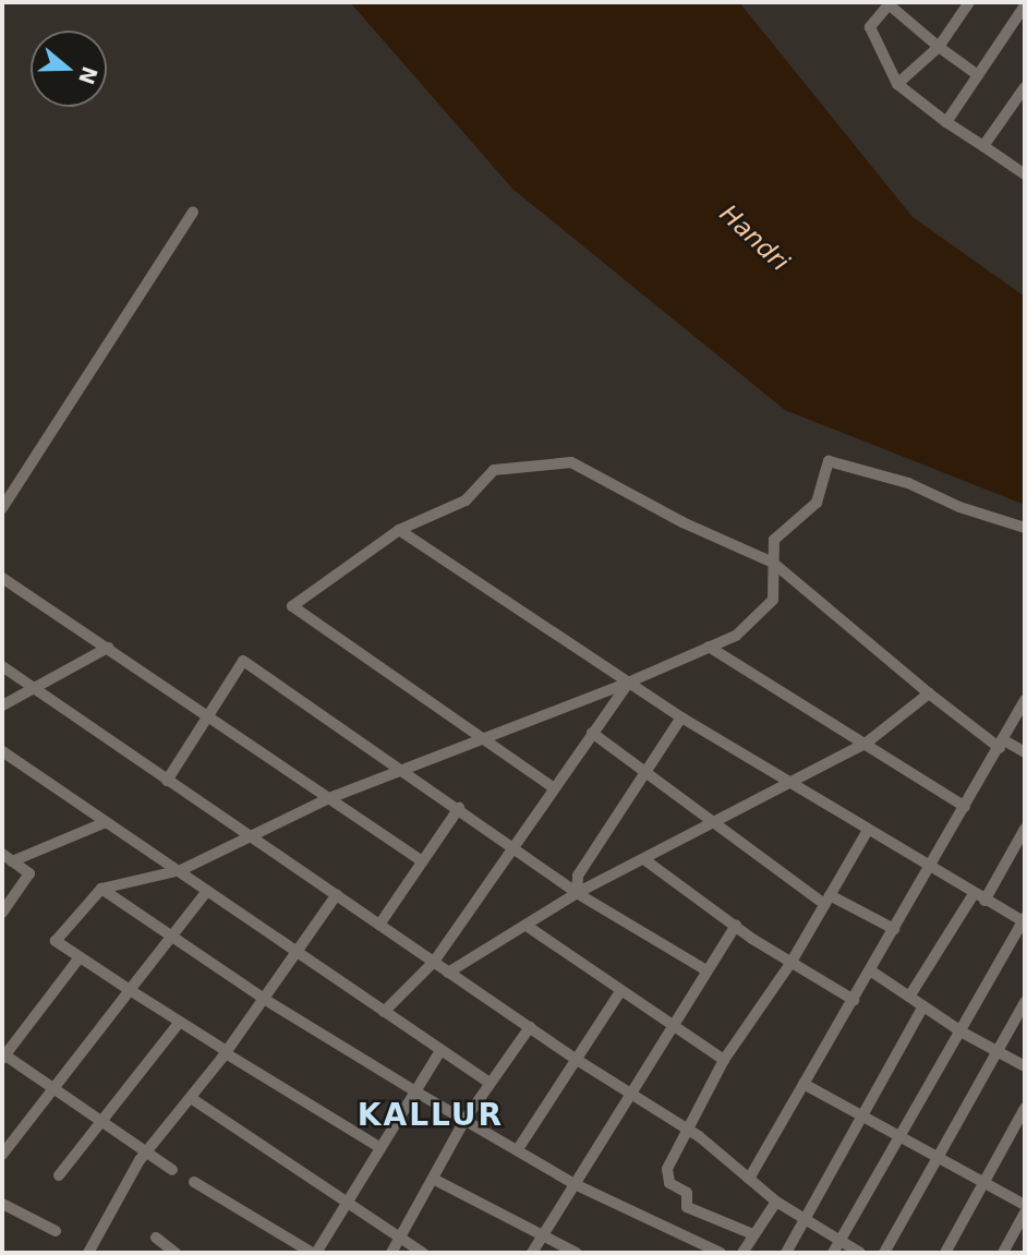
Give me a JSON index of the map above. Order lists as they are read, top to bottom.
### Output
{
  "districts": ["KALLUR"],
  "water": ["Handri"],
  "north": "right"
}
